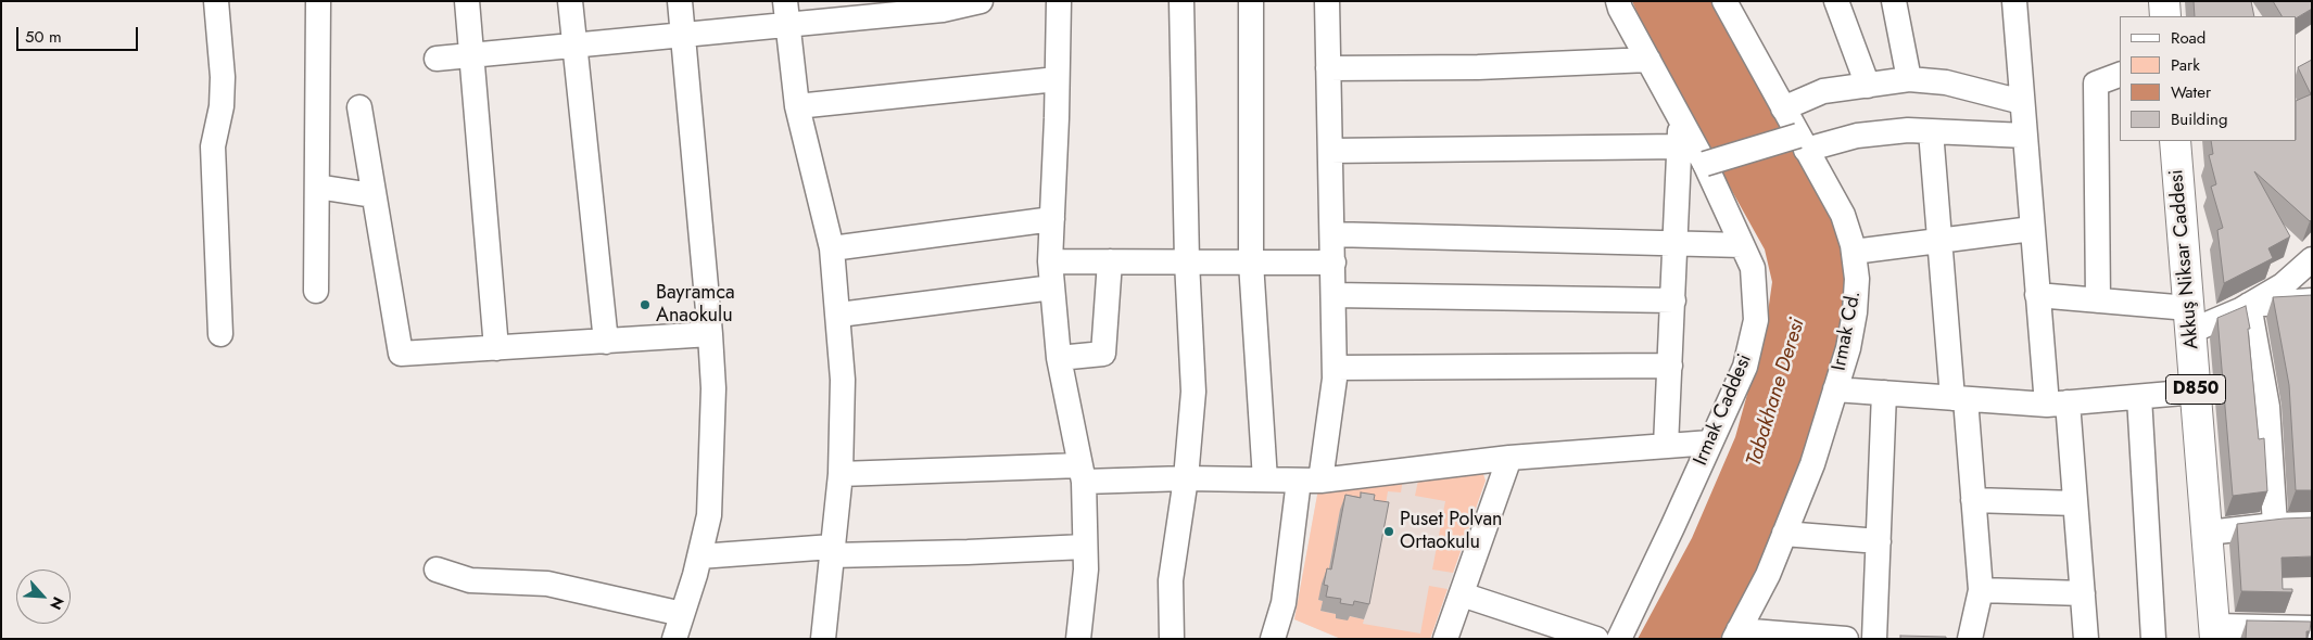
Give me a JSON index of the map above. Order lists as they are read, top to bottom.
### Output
{
  "streets": {
    "main road": ["Akkuş Niksar Caddesi", "D850"],
    "street": ["Irmak Cd.", "Irmak Caddesi"]
  },
  "water": ["Tabakhane Deresi"],
  "places": ["Bayramca Anaokulu", "Puset Polvan Ortaokulu"],
  "legend": [
    "Road",
    "Park",
    "Water",
    "Building"
  ],
  "scale_bar": "50 m",
  "north": "bottom right"
}
